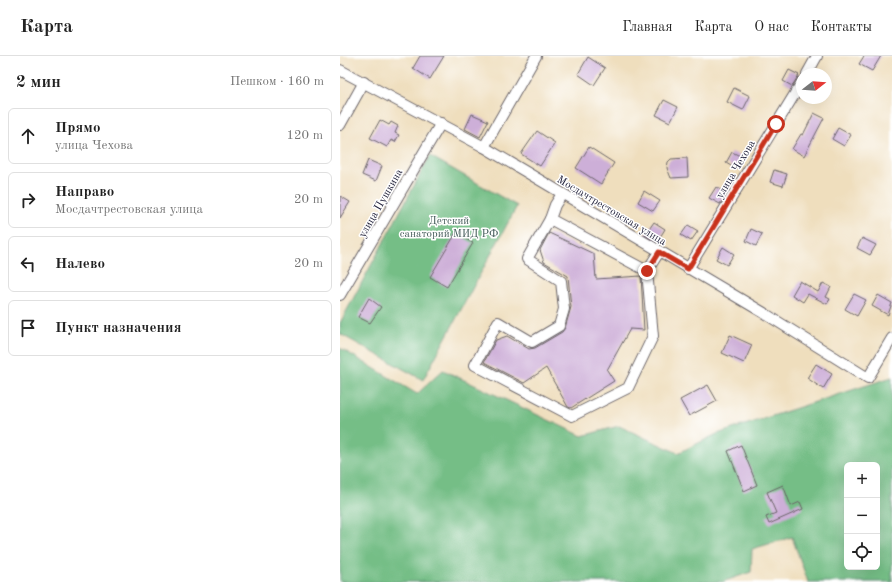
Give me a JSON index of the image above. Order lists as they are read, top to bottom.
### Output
{
  "streets": {
    "street": ["улица Чехова", "улица Пушкина", "Мосдачтрестовская улица"]
  },
  "crossings": [
    ["улица Чехова", "Мосдачтрестовская улица"],
    ["улица Пушкина", "Мосдачтрестовская улица"]
  ],
  "parks": ["Детский санаторий МИД РФ"],
  "north": "right",
  "page": {
    "header": "Карта",
    "nav": [
      "Главная",
      "Карта",
      "О нас",
      "Контакты"
    ],
    "heading": ["2 мин", "Пешком · 160 m"],
    "list": [
      ["Прямо", "улица Чехова", "120 m"],
      ["Направо", "Мосдачтрестовская улица", "20 m"],
      ["Налево", "20 m"],
      "Пункт назначения"
    ],
    "map_buttons": ["+", "−"]
  }
}
